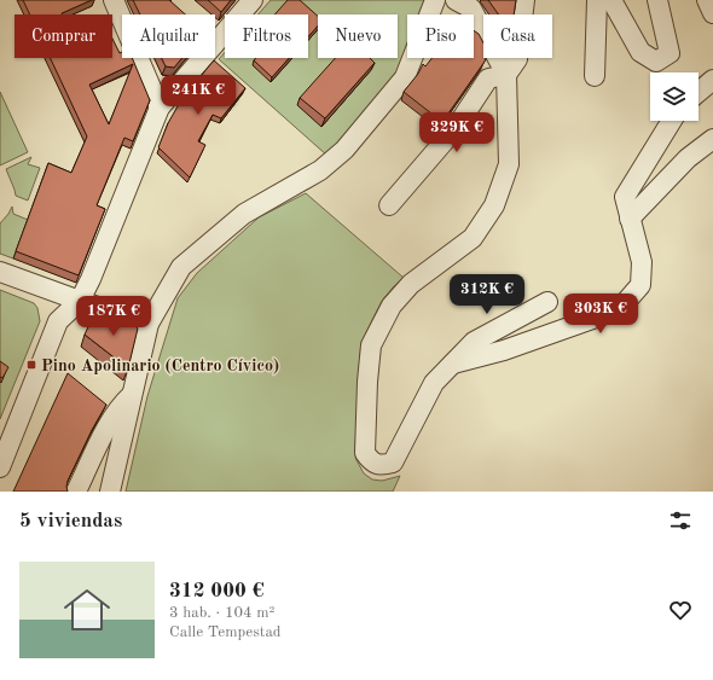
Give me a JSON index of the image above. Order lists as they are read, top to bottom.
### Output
{
  "places": {
    "transit": ["Pino Apolinario (Centro Cívico)"]
  },
  "page": {
    "chip": [
      "Comprar",
      "Alquilar",
      "Filtros",
      "Nuevo",
      "Piso",
      "Casa"
    ],
    "price": [
      "241K €",
      "329K €",
      "312K €",
      "303K €",
      "187K €"
    ],
    "heading": "5 viviendas",
    "list": [
      {
        "name": "312 000 €",
        "note": "3 hab. · 104 m² · Calle Tempestad"
      }
    ]
  }
}
